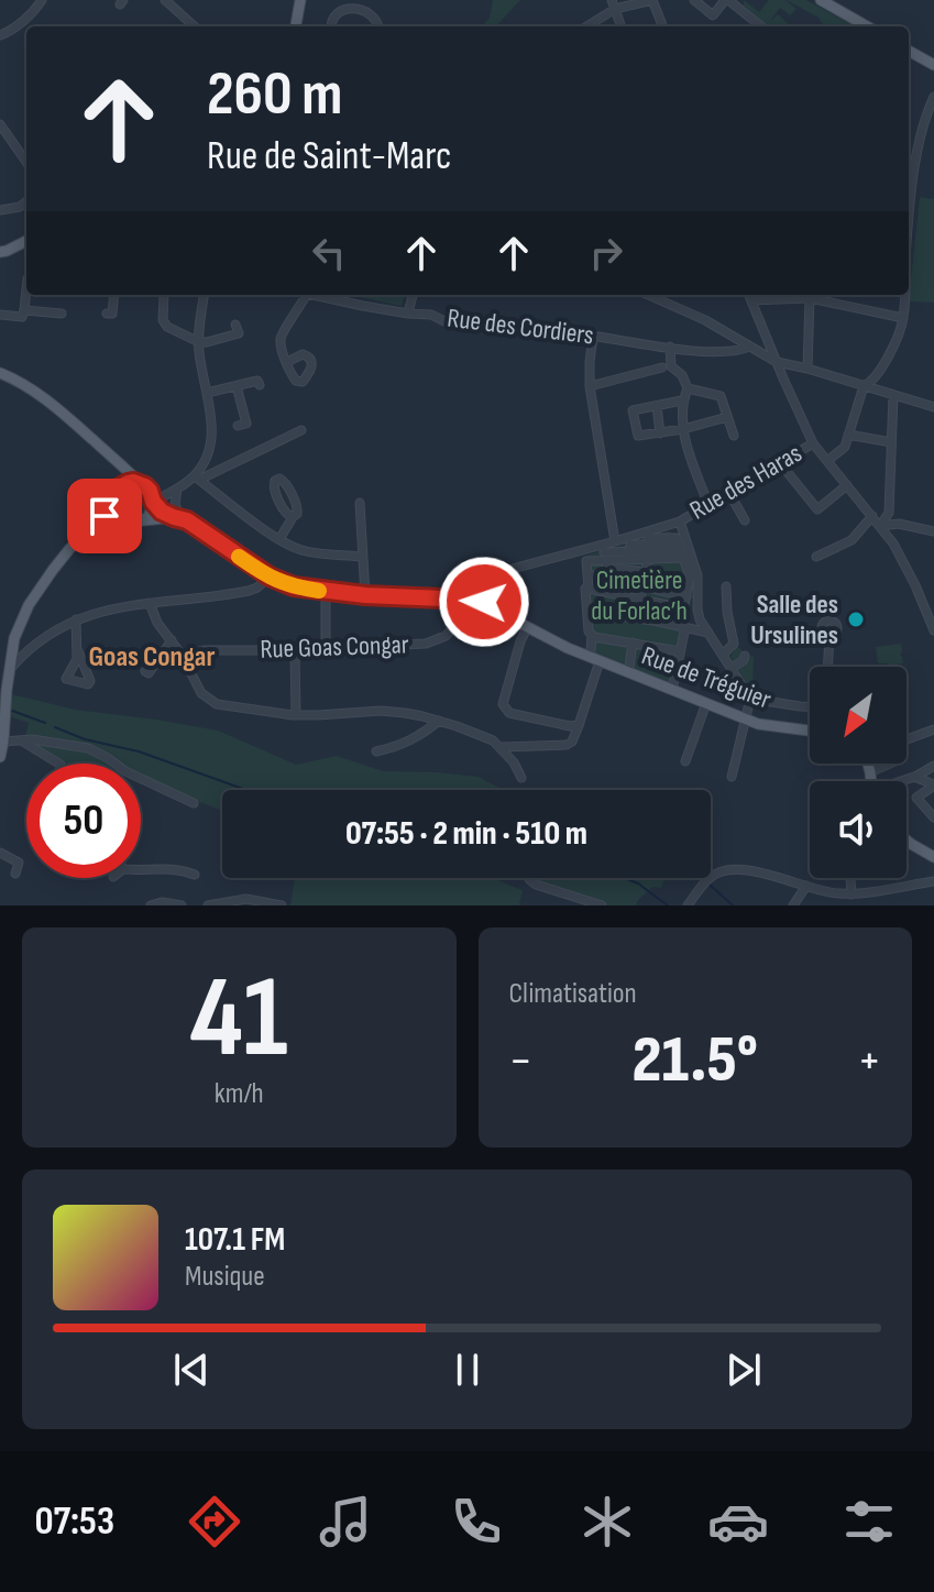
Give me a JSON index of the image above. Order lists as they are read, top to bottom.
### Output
{
  "streets": {
    "main road": ["Rue de Tréguier"],
    "street": ["Rue des Cordiers", "Rue des Haras", "Rue Goas Congar"]
  },
  "crossings": [
    ["Rue des Haras", "Rue Goas Congar"],
    ["Rue des Haras", "Rue de Tréguier"],
    ["Rue Goas Congar", "Rue de Tréguier"]
  ],
  "districts": ["Goas Congar"],
  "parks": ["Cimetière du Forlac’h"],
  "places": ["Salle des Ursulines"],
  "north": "bottom left",
  "page": {
    "turn": ["260 m", "Rue de Saint-Marc"],
    "limit": "50",
    "trip": "07:55 · 2 min · 510 m",
    "tile": [
      ["41", "km/h"],
      "Climatisation"
    ],
    "heat": ["−", "21.5°", "+"],
    "song": ["107.1 FM", "Musique"],
    "tabs": "07:53"
  }
}
